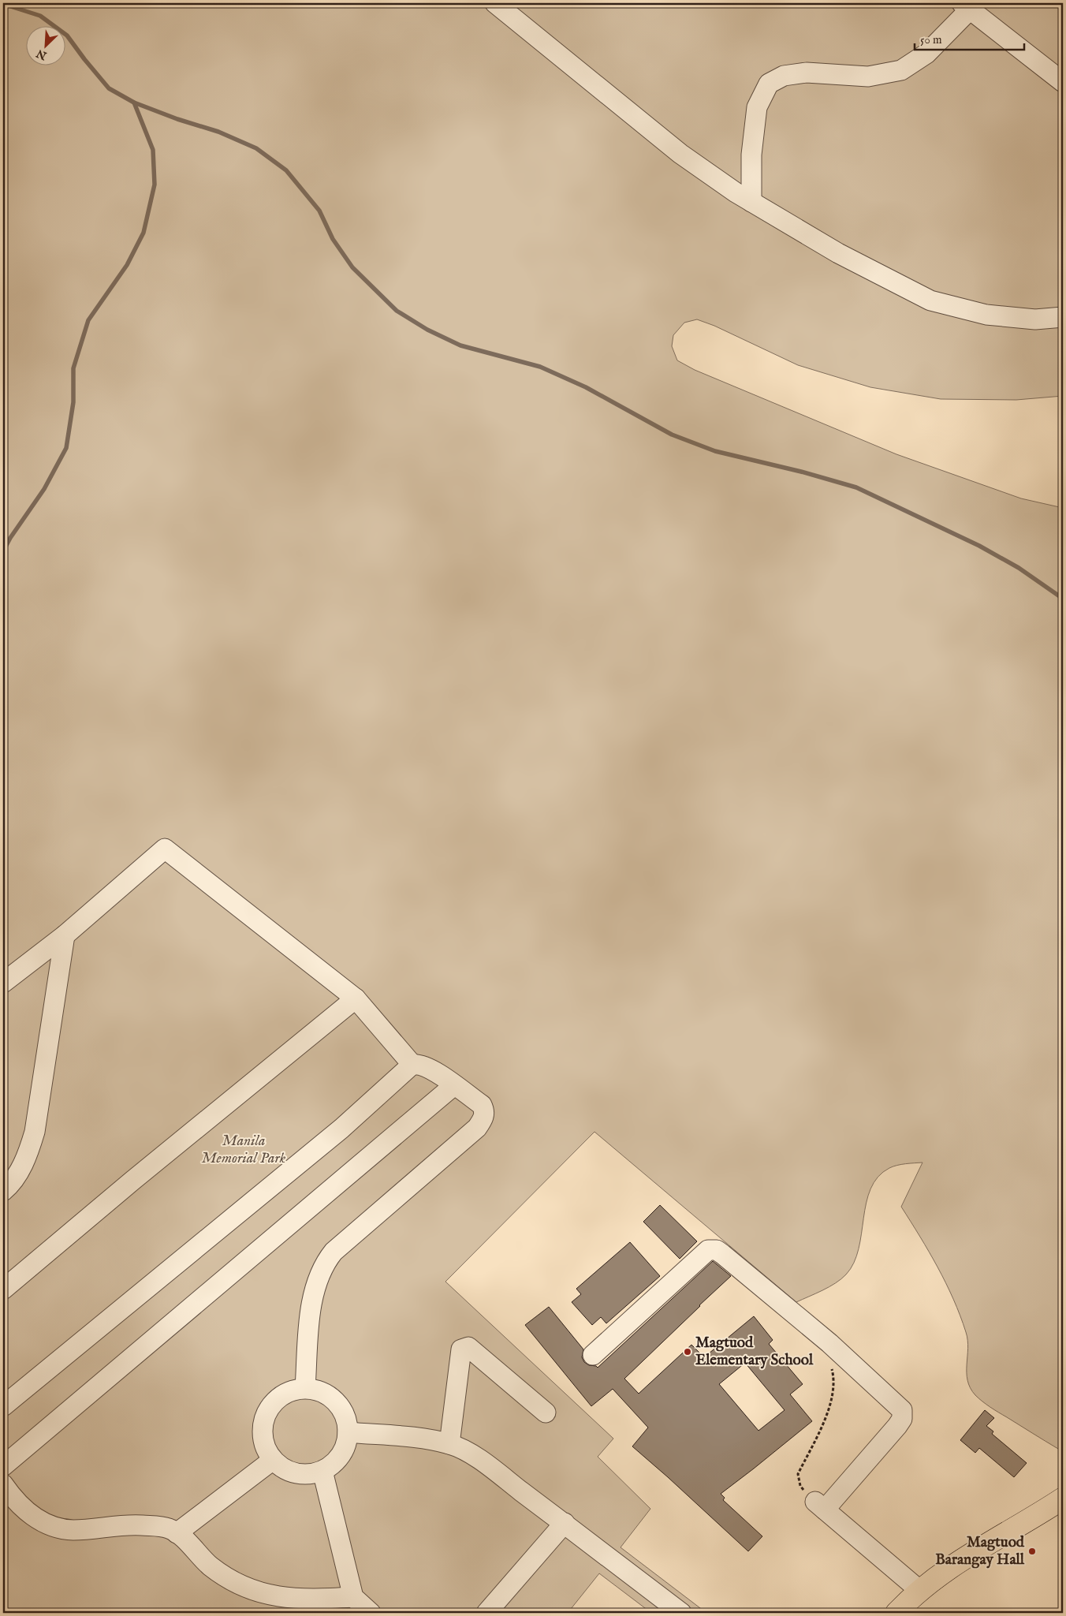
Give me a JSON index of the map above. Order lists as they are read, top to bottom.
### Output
{
  "parks": ["Manila Memorial Park"],
  "places": ["Magtuod Elementary School", "Magtuod Barangay Hall"],
  "scale_bar": "50 m",
  "north": "bottom left"
}
